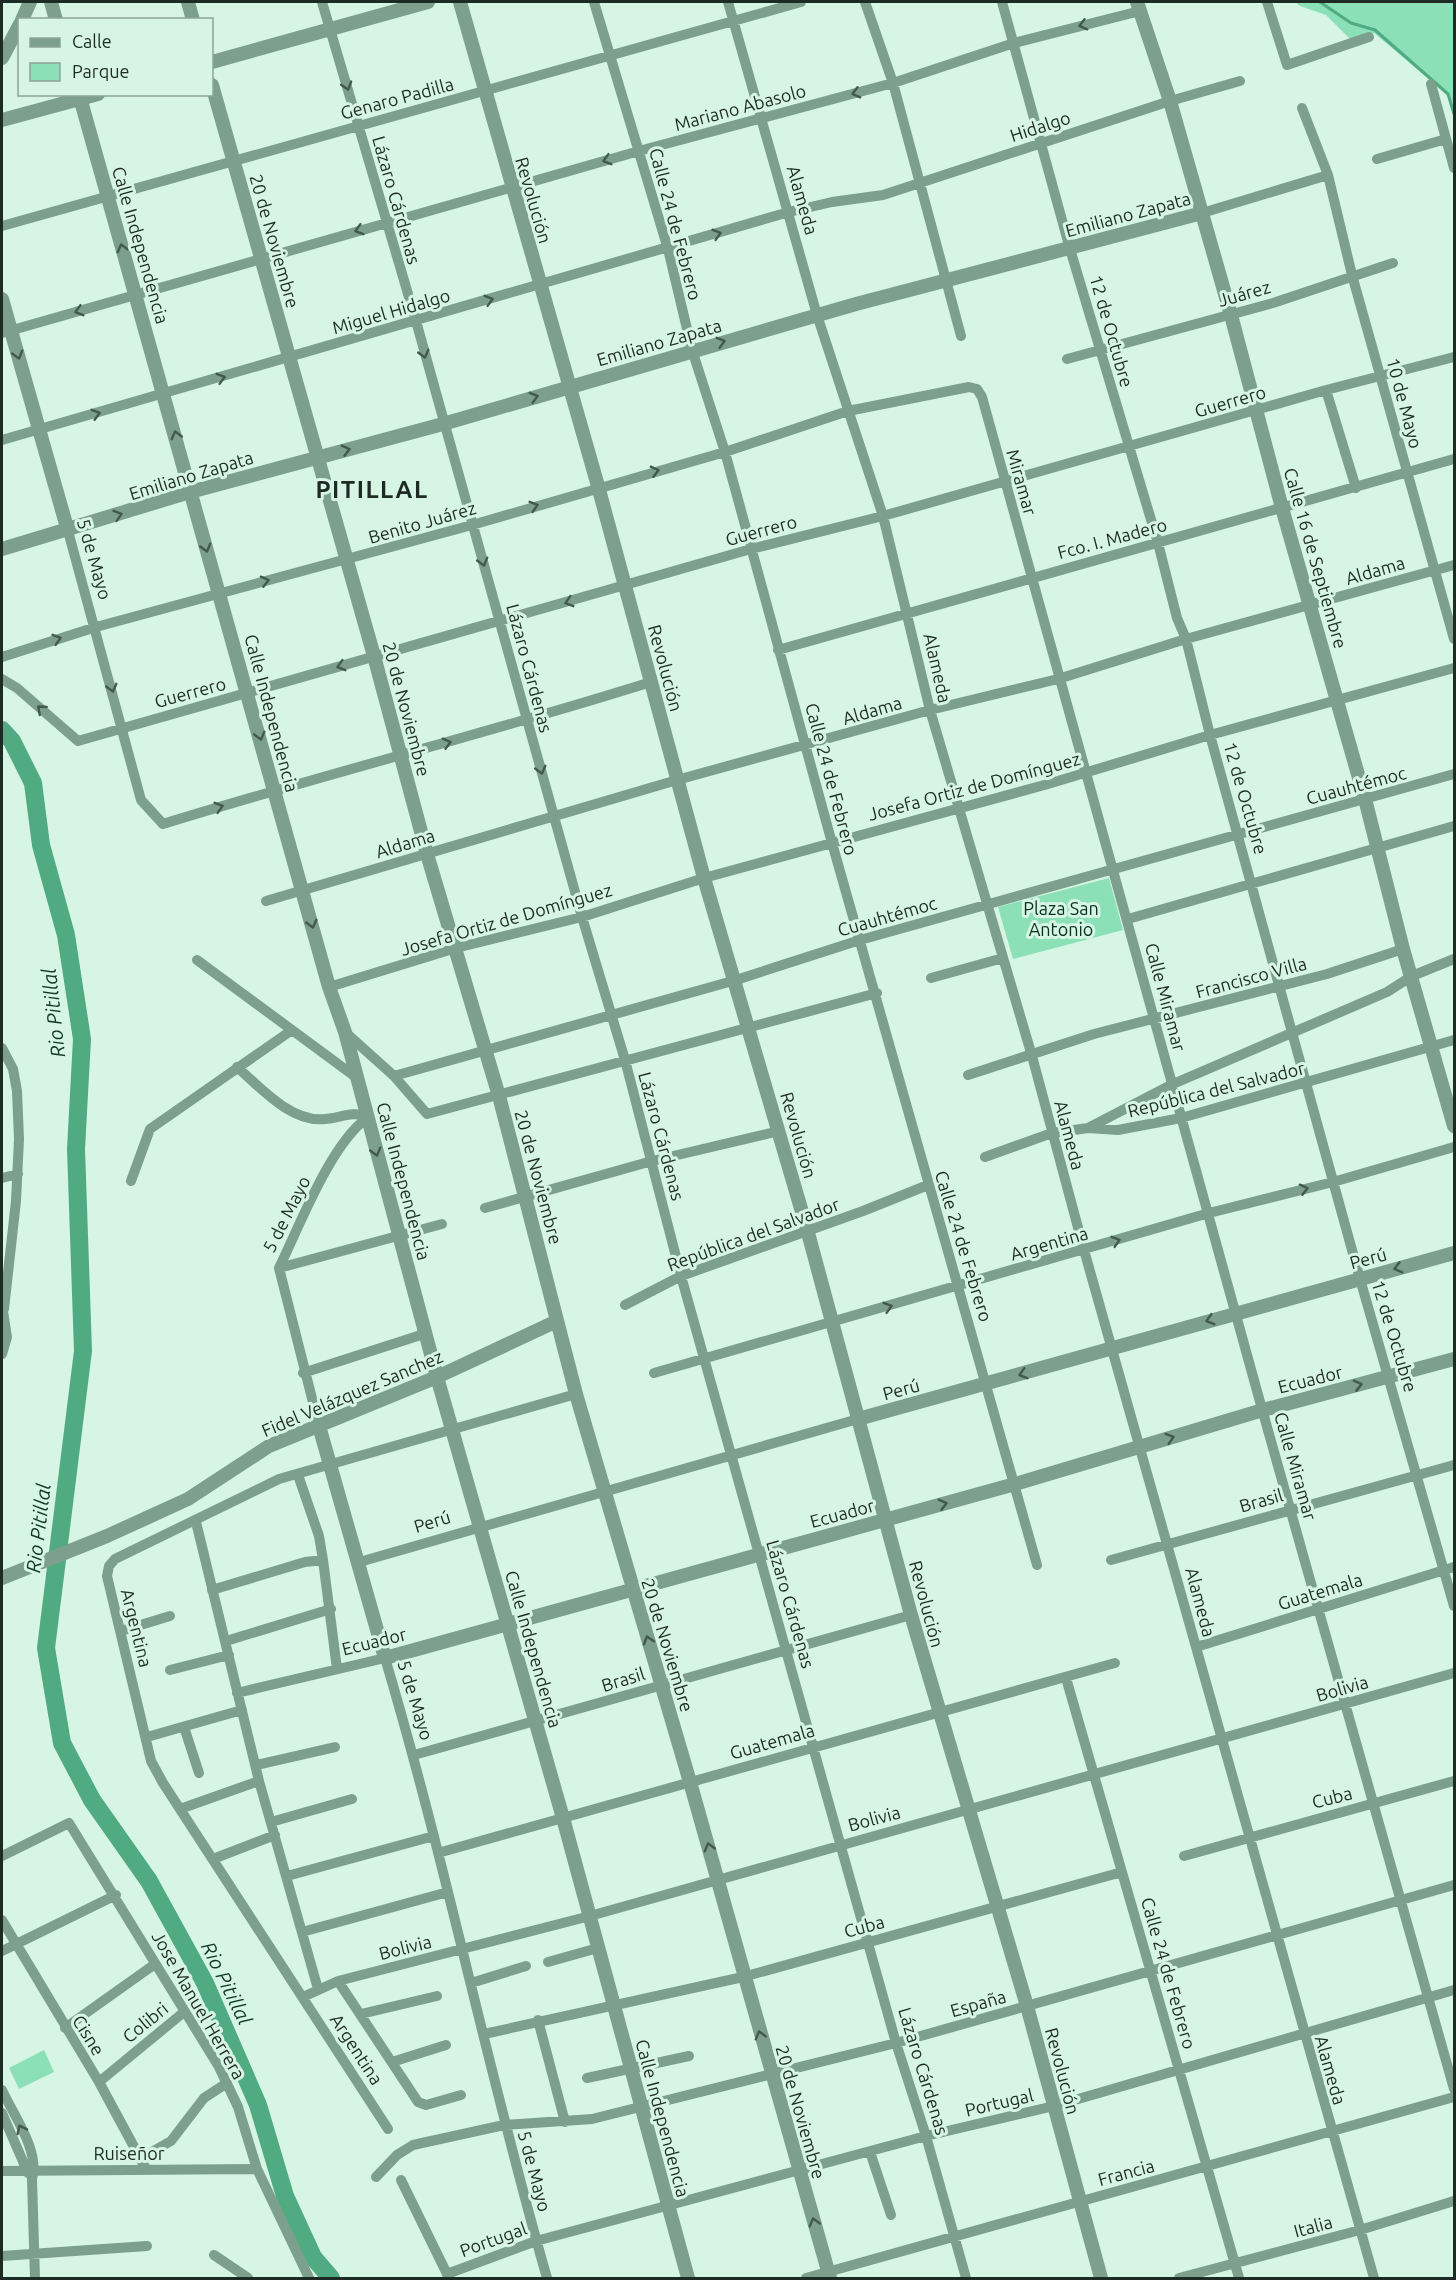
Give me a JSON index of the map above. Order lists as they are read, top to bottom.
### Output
{
  "streets": {
    "street": [
      "Genaro Padilla",
      "Mariano Abasolo",
      "Hidalgo",
      "Lázaro Cárdenas",
      "Revolución",
      "Alameda",
      "Emiliano Zapata",
      "Calle 24 de Febrero",
      "20 de Noviembre",
      "Calle Independencia",
      "Juárez",
      "Miguel Hidalgo",
      "12 de Octubre",
      "Guerrero",
      "10 de Mayo",
      "Miramar",
      "Benito Juárez",
      "Fco. I. Madero",
      "Calle 16 de Septiembre",
      "5 de Mayo",
      "Aldama",
      "Cuauhtémoc",
      "Josefa Ortiz de Domínguez",
      "Francisco Villa",
      "Calle Miramar",
      "República del Salvador",
      "Argentina",
      "Perú",
      "Ecuador",
      "Fidel Velázquez Sanchez",
      "Brasil",
      "Guatemala",
      "Bolivia",
      "Cuba",
      "España",
      "Jose Manuel Herrera",
      "Colibri",
      "Cisne",
      "Portugal",
      "Ruiseñor",
      "Francia",
      "Italia"
    ]
  },
  "crossings": [
    ["Genaro Padilla", "Lázaro Cárdenas"],
    ["Genaro Padilla", "Revolución"],
    ["Genaro Padilla", "Alameda"],
    ["Genaro Padilla", "Calle 24 de Febrero"],
    ["Genaro Padilla", "20 de Noviembre"],
    ["Genaro Padilla", "Calle Independencia"],
    ["Mariano Abasolo", "Lázaro Cárdenas"],
    ["Mariano Abasolo", "Revolución"],
    ["Mariano Abasolo", "Alameda"],
    ["Mariano Abasolo", "Calle 24 de Febrero"],
    ["Mariano Abasolo", "20 de Noviembre"],
    ["Mariano Abasolo", "Calle Independencia"],
    ["Mariano Abasolo", "12 de Octubre"],
    ["Mariano Abasolo", "Calle 16 de Septiembre"],
    ["Mariano Abasolo", "5 de Mayo"],
    ["Hidalgo", "Alameda"],
    ["Hidalgo", "Miguel Hidalgo"],
    ["Hidalgo", "12 de Octubre"],
    ["Hidalgo", "Calle 16 de Septiembre"],
    ["Lázaro Cárdenas", "Emiliano Zapata"],
    ["Lázaro Cárdenas", "Miguel Hidalgo"],
    ["Lázaro Cárdenas", "Guerrero"],
    ["Lázaro Cárdenas", "Benito Juárez"],
    ["Lázaro Cárdenas", "Aldama"],
    ["Lázaro Cárdenas", "Cuauhtémoc"],
    ["Lázaro Cárdenas", "Josefa Ortiz de Domínguez"],
    ["Lázaro Cárdenas", "República del Salvador"],
    ["Lázaro Cárdenas", "Argentina"],
    ["Lázaro Cárdenas", "Perú"],
    ["Lázaro Cárdenas", "Ecuador"],
    ["Lázaro Cárdenas", "Brasil"],
    ["Lázaro Cárdenas", "Guatemala"],
    ["Lázaro Cárdenas", "Bolivia"],
    ["Lázaro Cárdenas", "Cuba"],
    ["Lázaro Cárdenas", "España"],
    ["Lázaro Cárdenas", "Portugal"],
    ["Lázaro Cárdenas", "Francia"],
    ["Revolución", "Emiliano Zapata"],
    ["Revolución", "Miguel Hidalgo"],
    ["Revolución", "Guerrero"],
    ["Revolución", "Benito Juárez"],
    ["Revolución", "Aldama"],
    ["Revolución", "Cuauhtémoc"],
    ["Revolución", "Josefa Ortiz de Domínguez"],
    ["Revolución", "República del Salvador"],
    ["Revolución", "Argentina"],
    ["Revolución", "Perú"],
    ["Revolución", "Ecuador"],
    ["Revolución", "Brasil"],
    ["Revolución", "Guatemala"],
    ["Revolución", "Bolivia"],
    ["Revolución", "Cuba"],
    ["Revolución", "España"],
    ["Revolución", "Portugal"],
    ["Revolución", "Francia"],
    ["Alameda", "Emiliano Zapata"],
    ["Alameda", "Miguel Hidalgo"],
    ["Alameda", "Guerrero"],
    ["Alameda", "Miramar"],
    ["Alameda", "Benito Juárez"],
    ["Alameda", "Fco. I. Madero"],
    ["Alameda", "Aldama"],
    ["Alameda", "Cuauhtémoc"],
    ["Alameda", "Josefa Ortiz de Domínguez"],
    ["Alameda", "Francisco Villa"],
    ["Alameda", "República del Salvador"],
    ["Alameda", "Argentina"],
    ["Alameda", "Perú"],
    ["Alameda", "Ecuador"],
    ["Alameda", "Brasil"],
    ["Alameda", "Guatemala"],
    ["Alameda", "Bolivia"],
    ["Alameda", "Cuba"],
    ["Alameda", "España"],
    ["Alameda", "Portugal"],
    ["Alameda", "Francia"],
    ["Alameda", "Italia"],
    ["Emiliano Zapata", "Calle 24 de Febrero"],
    ["Emiliano Zapata", "20 de Noviembre"],
    ["Emiliano Zapata", "Calle Independencia"],
    ["Emiliano Zapata", "12 de Octubre"],
    ["Emiliano Zapata", "10 de Mayo"],
    ["Emiliano Zapata", "Calle 16 de Septiembre"],
    ["Emiliano Zapata", "5 de Mayo"],
    ["Calle 24 de Febrero", "Miguel Hidalgo"],
    ["Calle 24 de Febrero", "Guerrero"],
    ["Calle 24 de Febrero", "Benito Juárez"],
    ["Calle 24 de Febrero", "Fco. I. Madero"],
    ["Calle 24 de Febrero", "Aldama"],
    ["Calle 24 de Febrero", "Cuauhtémoc"],
    ["Calle 24 de Febrero", "Josefa Ortiz de Domínguez"],
    ["Calle 24 de Febrero", "República del Salvador"],
    ["Calle 24 de Febrero", "Argentina"],
    ["Calle 24 de Febrero", "Perú"],
    ["Calle 24 de Febrero", "Ecuador"],
    ["Calle 24 de Febrero", "Guatemala"],
    ["Calle 24 de Febrero", "Bolivia"],
    ["Calle 24 de Febrero", "Cuba"],
    ["Calle 24 de Febrero", "España"],
    ["Calle 24 de Febrero", "Portugal"],
    ["Calle 24 de Febrero", "Francia"],
    ["Calle 24 de Febrero", "Italia"],
    ["20 de Noviembre", "Miguel Hidalgo"],
    ["20 de Noviembre", "Guerrero"],
    ["20 de Noviembre", "Benito Juárez"],
    ["20 de Noviembre", "Aldama"],
    ["20 de Noviembre", "Cuauhtémoc"],
    ["20 de Noviembre", "Josefa Ortiz de Domínguez"],
    ["20 de Noviembre", "Argentina"],
    ["20 de Noviembre", "Perú"],
    ["20 de Noviembre", "Ecuador"],
    ["20 de Noviembre", "Fidel Velázquez Sanchez"],
    ["20 de Noviembre", "Brasil"],
    ["20 de Noviembre", "Guatemala"],
    ["20 de Noviembre", "Bolivia"],
    ["20 de Noviembre", "Cuba"],
    ["20 de Noviembre", "España"],
    ["20 de Noviembre", "Portugal"],
    ["20 de Noviembre", "Francia"],
    ["Calle Independencia", "Miguel Hidalgo"],
    ["Calle Independencia", "Guerrero"],
    ["Calle Independencia", "Benito Juárez"],
    ["Calle Independencia", "5 de Mayo"],
    ["Calle Independencia", "Aldama"],
    ["Calle Independencia", "Josefa Ortiz de Domínguez"],
    ["Calle Independencia", "Argentina"],
    ["Calle Independencia", "Perú"],
    ["Calle Independencia", "Ecuador"],
    ["Calle Independencia", "Fidel Velázquez Sanchez"],
    ["Calle Independencia", "Brasil"],
    ["Calle Independencia", "Guatemala"],
    ["Calle Independencia", "Bolivia"],
    ["Calle Independencia", "Cuba"],
    ["Calle Independencia", "España"],
    ["Calle Independencia", "Portugal"],
    ["Juárez", "12 de Octubre"],
    ["Juárez", "10 de Mayo"],
    ["Juárez", "Calle 16 de Septiembre"],
    ["Miguel Hidalgo", "5 de Mayo"],
    ["12 de Octubre", "Guerrero"],
    ["12 de Octubre", "Fco. I. Madero"],
    ["12 de Octubre", "Aldama"],
    ["12 de Octubre", "Cuauhtémoc"],
    ["12 de Octubre", "Josefa Ortiz de Domínguez"],
    ["12 de Octubre", "Francisco Villa"],
    ["12 de Octubre", "República del Salvador"],
    ["12 de Octubre", "Argentina"],
    ["12 de Octubre", "Perú"],
    ["12 de Octubre", "Ecuador"],
    ["12 de Octubre", "Brasil"],
    ["12 de Octubre", "Guatemala"],
    ["Guerrero", "10 de Mayo"],
    ["Guerrero", "Miramar"],
    ["Guerrero", "Calle 16 de Septiembre"],
    ["Guerrero", "5 de Mayo"],
    ["10 de Mayo", "Fco. I. Madero"],
    ["10 de Mayo", "Aldama"],
    ["Miramar", "Benito Juárez"],
    ["Miramar", "Fco. I. Madero"],
    ["Miramar", "Aldama"],
    ["Miramar", "Calle Miramar"],
    ["Benito Juárez", "5 de Mayo"],
    ["Fco. I. Madero", "Calle 16 de Septiembre"],
    ["Calle 16 de Septiembre", "Aldama"],
    ["Calle 16 de Septiembre", "Cuauhtémoc"],
    ["Calle 16 de Septiembre", "Josefa Ortiz de Domínguez"],
    ["Calle 16 de Septiembre", "Francisco Villa"],
    ["Calle 16 de Septiembre", "República del Salvador"],
    ["5 de Mayo", "Argentina"],
    ["5 de Mayo", "Perú"],
    ["5 de Mayo", "Ecuador"],
    ["5 de Mayo", "Fidel Velázquez Sanchez"],
    ["5 de Mayo", "Brasil"],
    ["5 de Mayo", "Guatemala"],
    ["5 de Mayo", "Bolivia"],
    ["5 de Mayo", "Cuba"],
    ["5 de Mayo", "España"],
    ["5 de Mayo", "Portugal"],
    ["Cuauhtémoc", "Calle Miramar"],
    ["Josefa Ortiz de Domínguez", "Calle Miramar"],
    ["Francisco Villa", "Calle Miramar"],
    ["Calle Miramar", "República del Salvador"],
    ["Calle Miramar", "Argentina"],
    ["Calle Miramar", "Perú"],
    ["Calle Miramar", "Ecuador"],
    ["Calle Miramar", "Brasil"],
    ["Calle Miramar", "Guatemala"],
    ["Calle Miramar", "Bolivia"],
    ["Calle Miramar", "Cuba"],
    ["Calle Miramar", "España"],
    ["Calle Miramar", "Portugal"],
    ["Argentina", "Bolivia"],
    ["Jose Manuel Herrera", "Colibri"],
    ["Jose Manuel Herrera", "Ruiseñor"],
    ["Colibri", "Cisne"],
    ["Cisne", "Ruiseñor"]
  ],
  "one_way": [
    "Mariano Abasolo",
    "Emiliano Zapata",
    "Miguel Hidalgo",
    "Benito Juárez"
  ],
  "districts": ["PITILLAL"],
  "water": ["Rio Pitillal"],
  "parks": ["Plaza San Antonio"],
  "legend": ["Calle", "Parque"]
}
